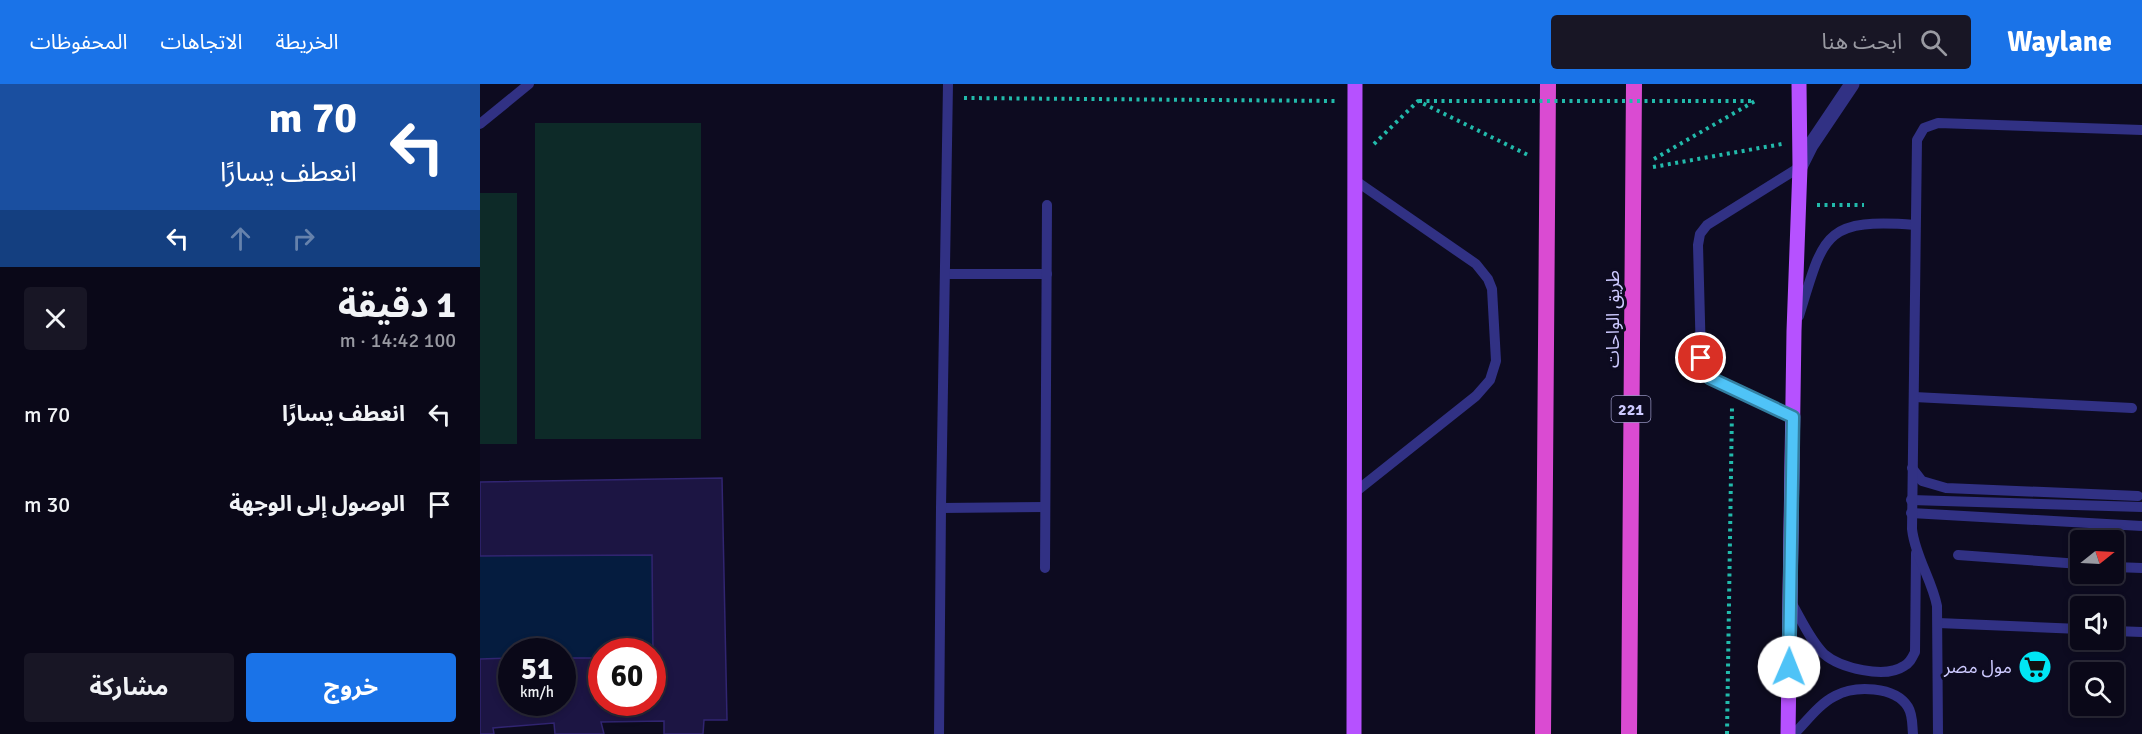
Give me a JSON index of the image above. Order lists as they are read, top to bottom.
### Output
{
  "streets": {
    "highway": ["طريق الواحات", "221"]
  },
  "places": {
    "supermarket": ["مول مصر"]
  },
  "north": "right",
  "page": {
    "header": "Waylane",
    "search": "ابحث هنا",
    "nav": ["الخريطة", "الاتجاهات", "المحفوظات"],
    "turn": ["70 m", "انعطف يسارًا"],
    "heading": ["1 دقيقة", "100 m · 14:42"],
    "list": [
      {
        "name": "انعطف يسارًا",
        "value": "70 m"
      },
      {
        "name": "الوصول إلى الوجهة",
        "value": "30 m"
      }
    ],
    "speed": "51 km/h",
    "limit": "60",
    "buttons": ["خروج", "مشاركة"]
  }
}
